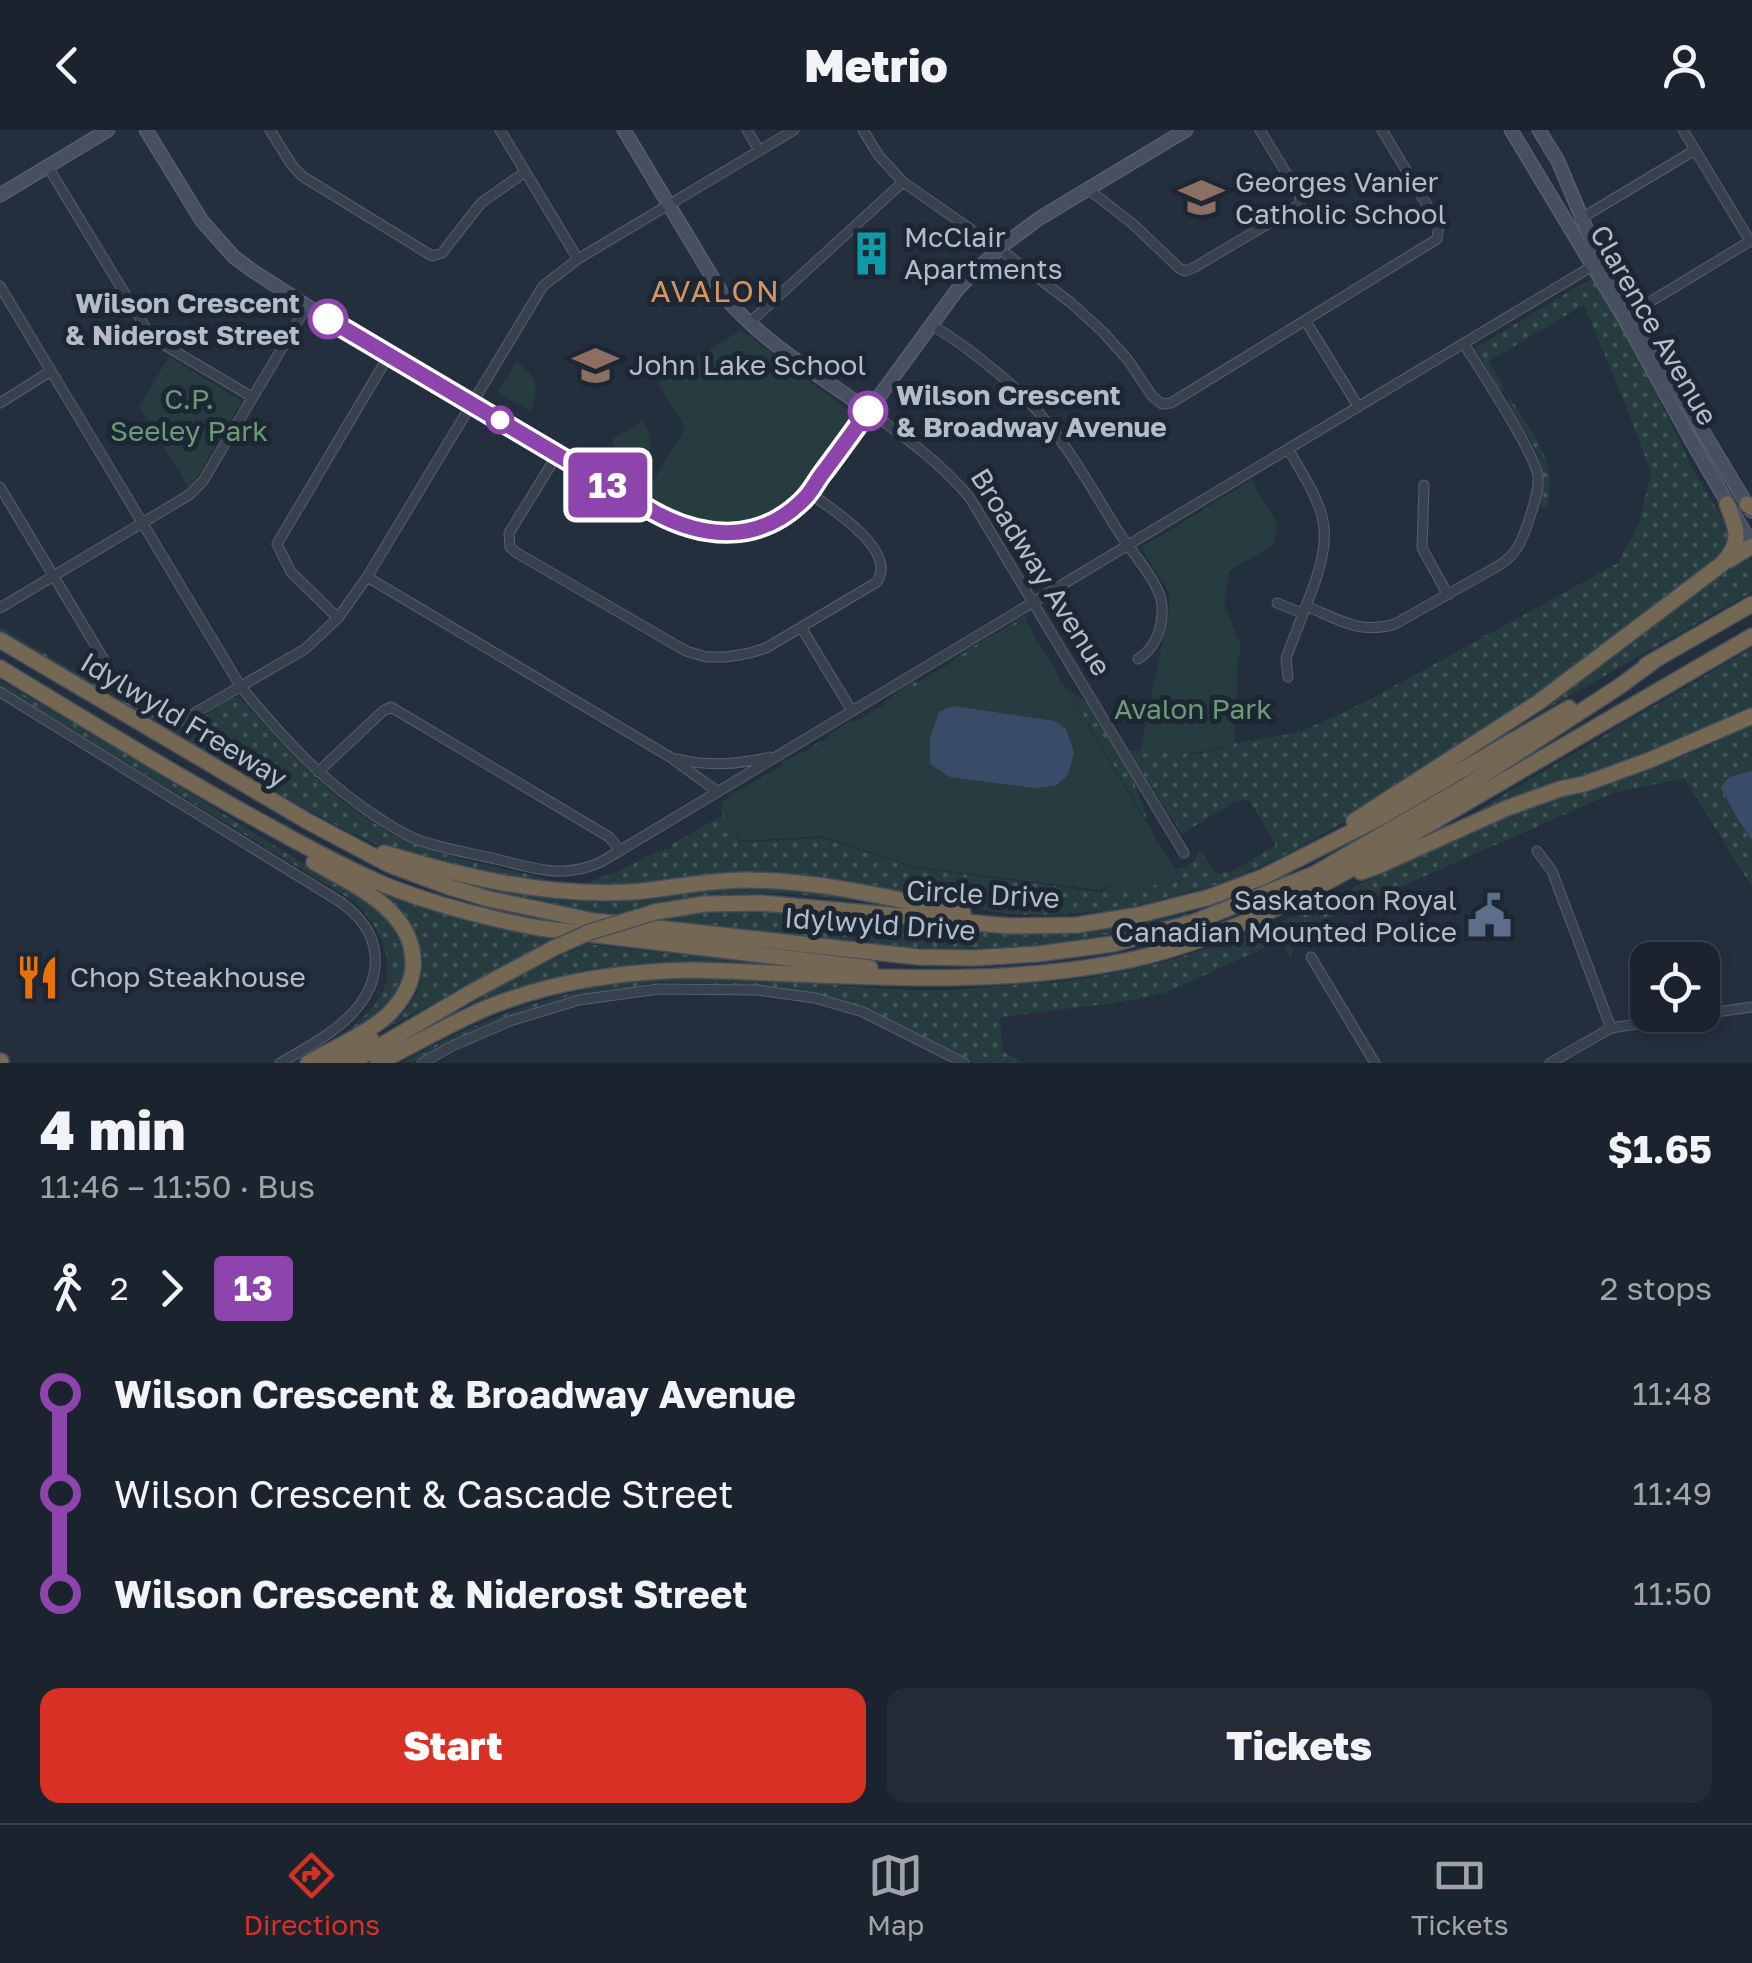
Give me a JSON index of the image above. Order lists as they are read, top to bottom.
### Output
{
  "streets": {
    "highway": ["Idylwyld Freeway", "Circle Drive", "Idylwyld Drive"],
    "street": ["Clarence Avenue", "Broadway Avenue"]
  },
  "crossings": [
    ["Idylwyld Freeway", "Idylwyld Drive"],
    ["Circle Drive", "Idylwyld Drive"]
  ],
  "districts": ["AVALON"],
  "parks": ["C.P. Seeley Park", "Avalon Park"],
  "places": {
    "school or university": ["Georges Vanier Catholic School", "John Lake School"],
    "building": ["McClair Apartments"],
    "other": ["Wilson Crescent & Niderost Street", "Wilson Crescent & Broadway Avenue"],
    "public building": ["Saskatoon Royal Canadian Mounted Police"],
    "restaurant": ["Chop Steakhouse"]
  },
  "lines": ["bus line 13"],
  "page": {
    "header": "Metrio",
    "on_map": "13",
    "heading": ["4 min", "11:46 – 11:50 · Bus", "$1.65"],
    "legs": ["2", "13", "2 stops"],
    "list": [
      {
        "name": "Wilson Crescent & Broadway Avenue",
        "value": "11:48"
      },
      {
        "name": "Wilson Crescent & Cascade Street",
        "value": "11:49"
      },
      {
        "name": "Wilson Crescent & Niderost Street",
        "value": "11:50"
      }
    ],
    "buttons": ["Start", "Tickets"],
    "tabs": ["Directions", "Map", "Tickets"]
  }
}
